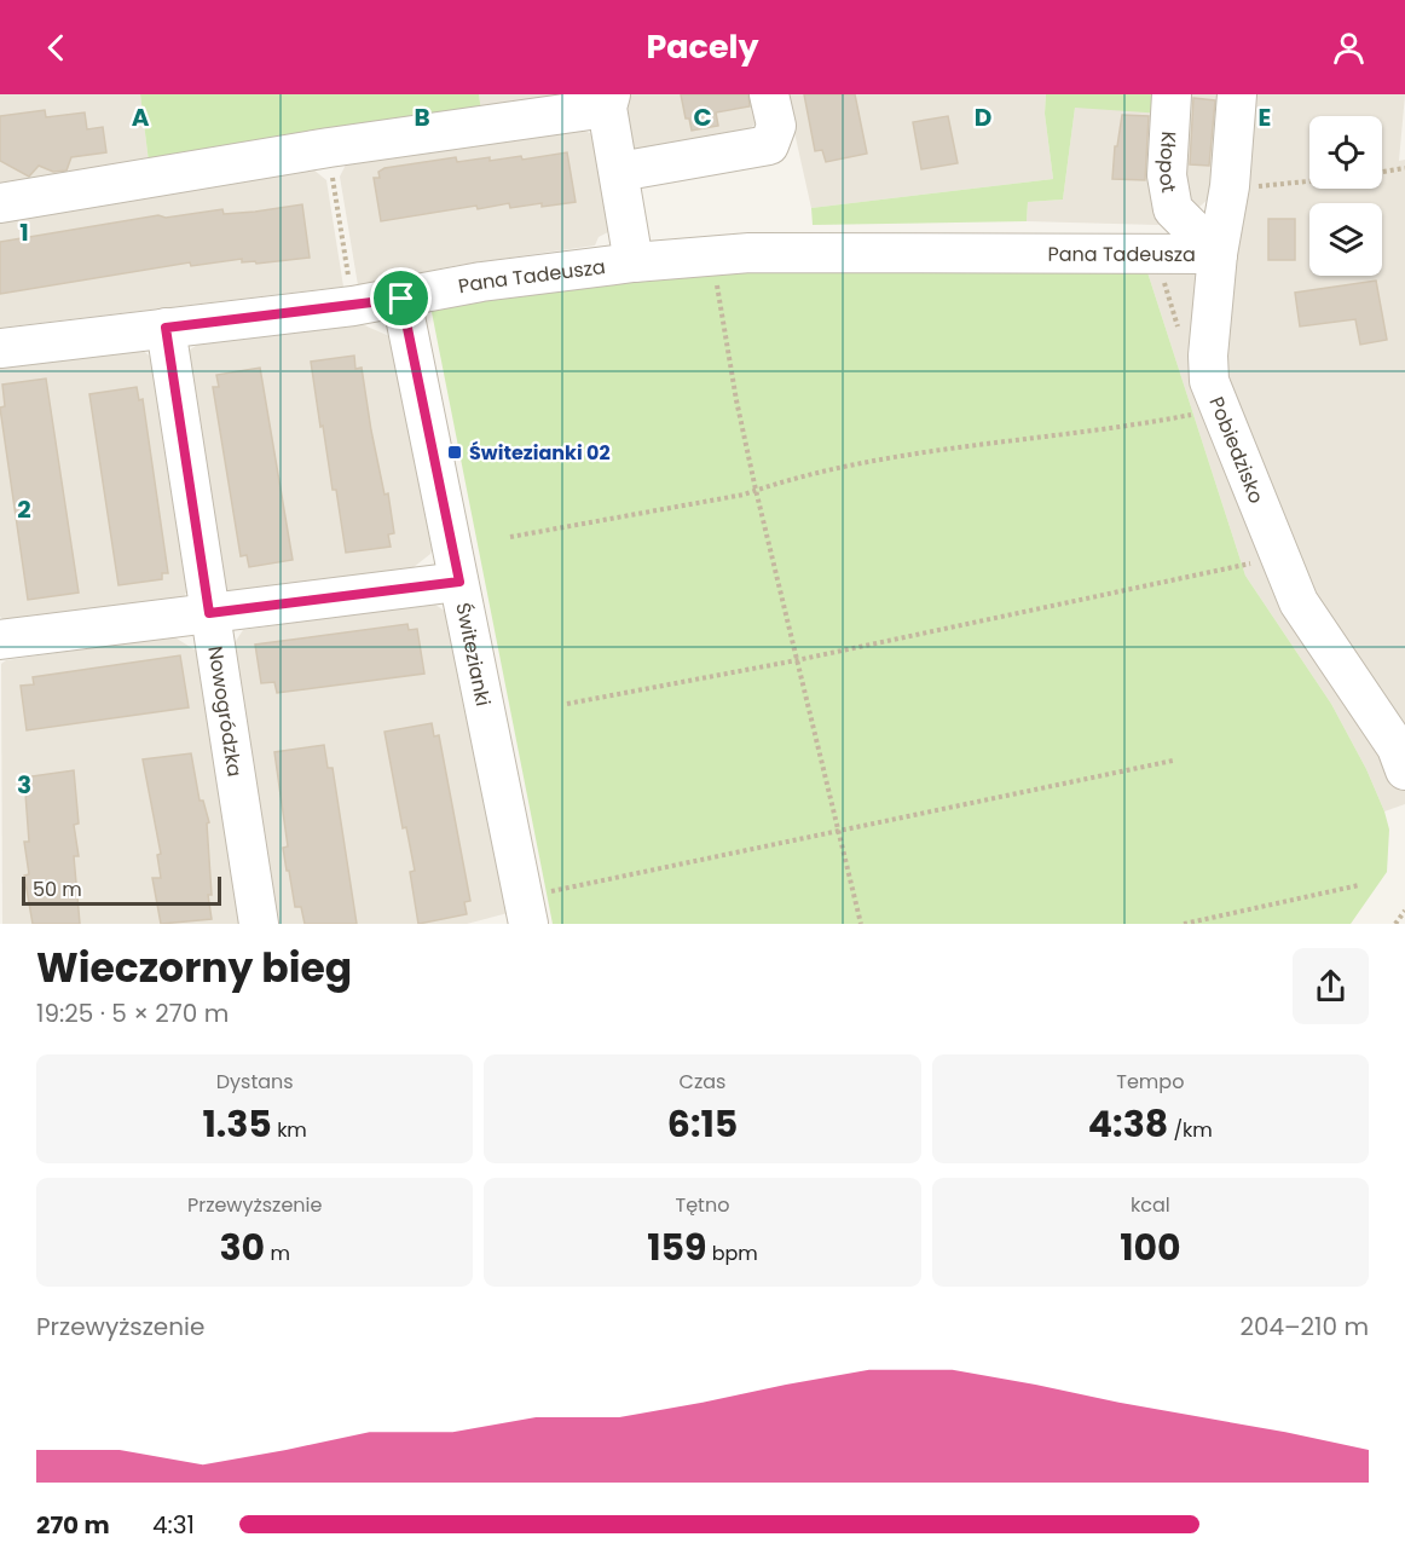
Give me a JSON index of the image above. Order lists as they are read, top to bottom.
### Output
{
  "streets": {
    "street": [
      "Kłopot",
      "Pana Tadeusza",
      "Pobiedzisko",
      "Świtezianki",
      "Nowogródzka"
    ]
  },
  "crossings": [
    ["Kłopot", "Pana Tadeusza"],
    ["Kłopot", "Pobiedzisko"],
    ["Pana Tadeusza", "Pobiedzisko"],
    ["Pana Tadeusza", "Świtezianki"],
    ["Pana Tadeusza", "Nowogródzka"]
  ],
  "places": {
    "transit": ["Świtezianki 02"]
  },
  "scale_bar": "50 m",
  "page": {
    "header": "Pacely",
    "scale": "50 m",
    "heading": ["Wieczorny bieg", "19:25 · 5 × 270 m"],
    "stats": [
      ["Dystans", "1.35 km"],
      ["Czas", "6:15"],
      ["Tempo", "4:38 /km"],
      ["Przewyższenie", "30 m"],
      ["Tętno", "159 bpm"],
      ["kcal", "100"]
    ],
    "chart": ["Przewyższenie", "204–210 m"],
    "list": [
      {
        "name": "270 m",
        "note": "4:31"
      }
    ]
  },
  "grid": {
    "columns": [
      "A",
      "B",
      "C",
      "D",
      "E"
    ],
    "rows": ["1", "2", "3"]
  }
}
